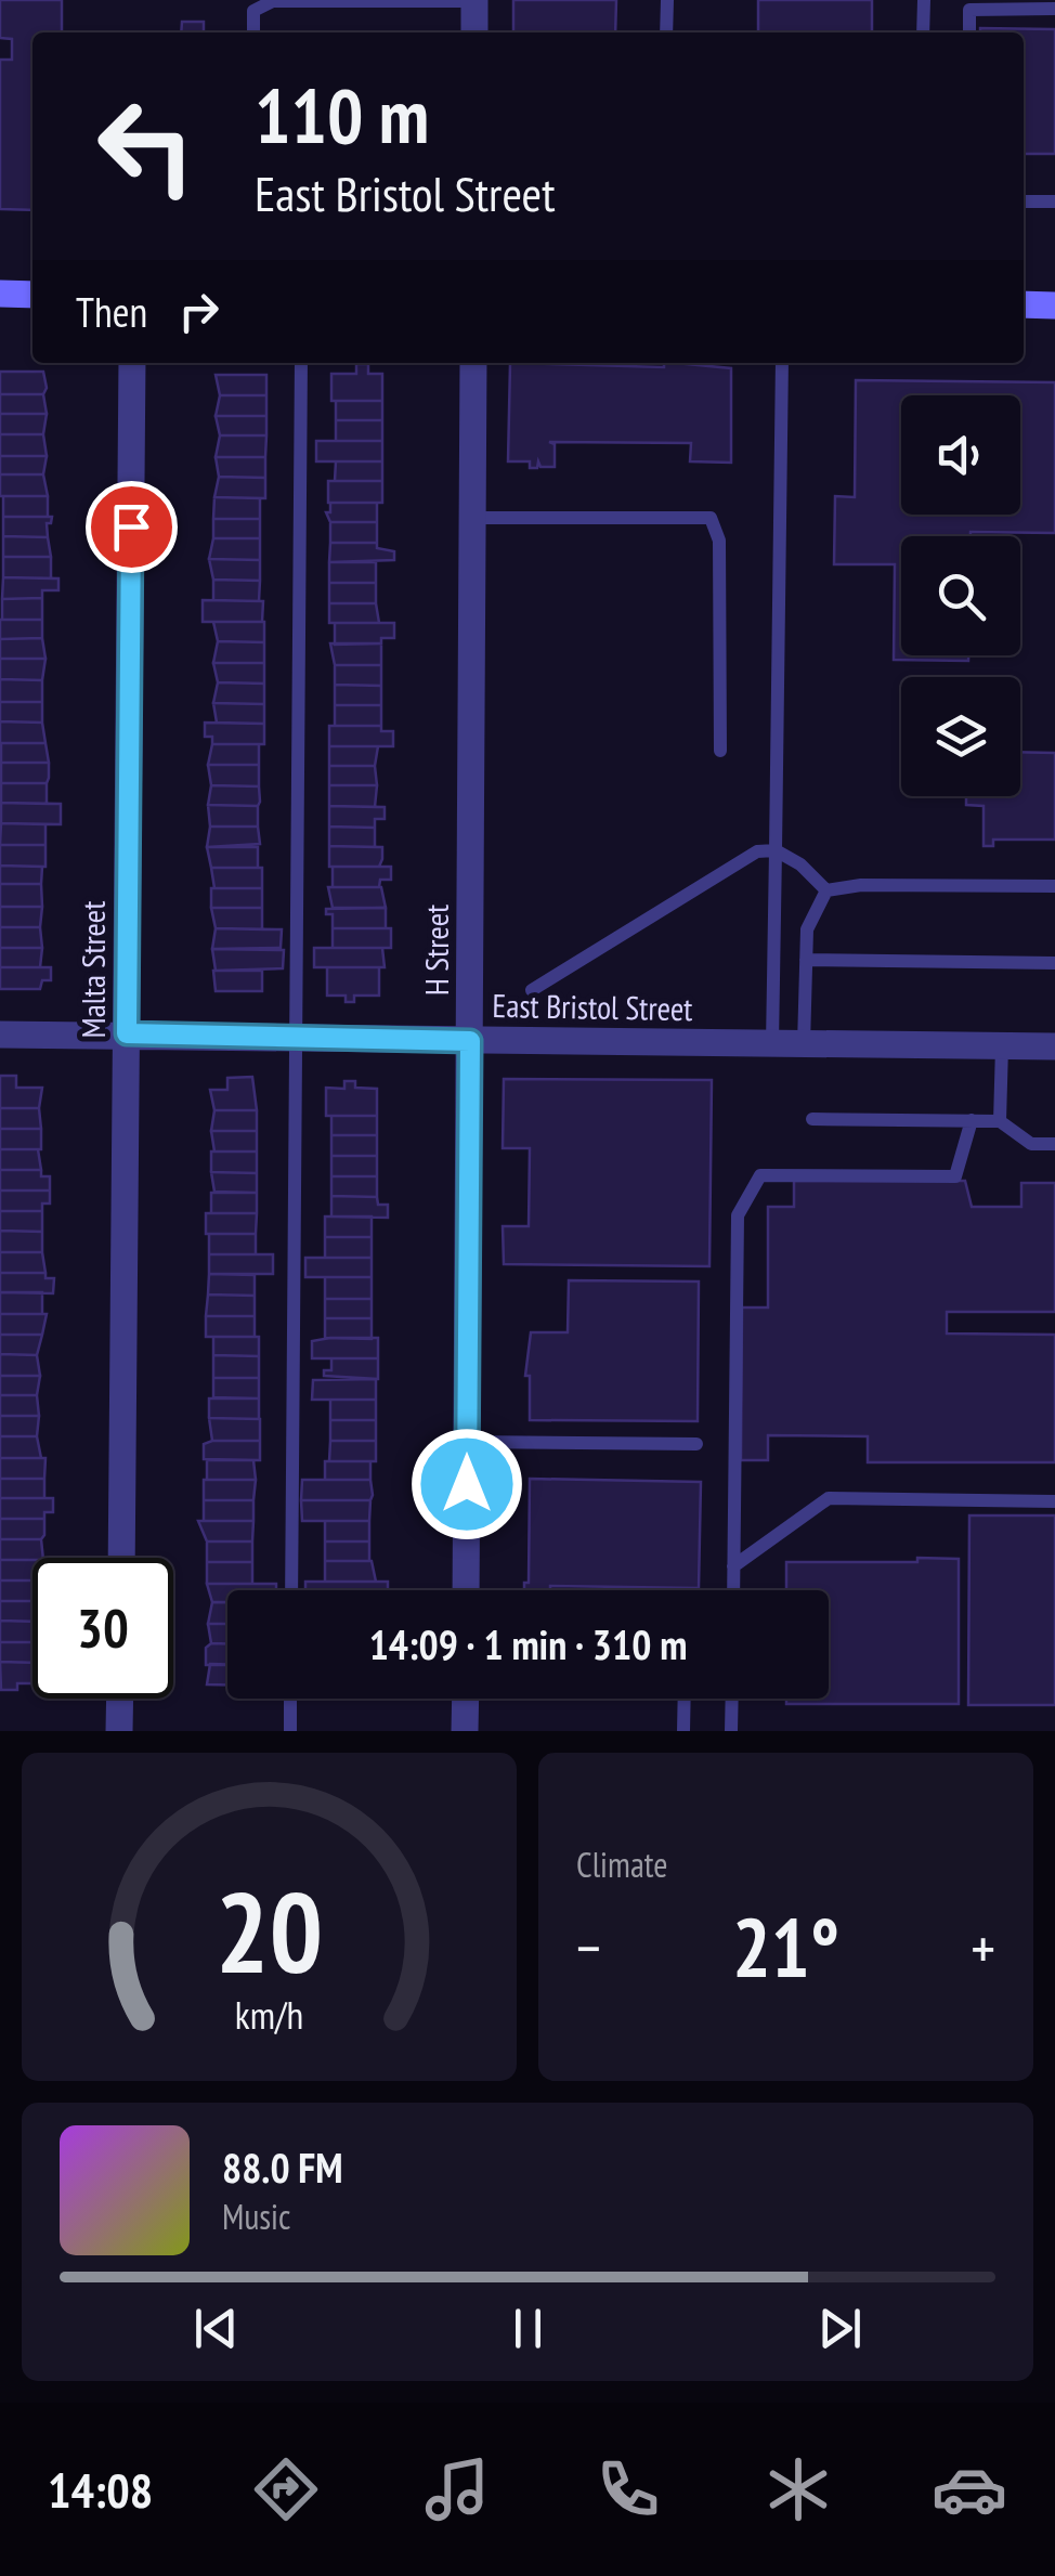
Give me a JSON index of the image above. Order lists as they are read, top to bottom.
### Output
{
  "streets": {
    "street": ["H Street", "Malta Street", "East Bristol Street"]
  },
  "crossings": [
    ["H Street", "East Bristol Street"],
    ["Malta Street", "East Bristol Street"]
  ],
  "page": {
    "turn": ["110 m", "East Bristol Street"],
    "then": "Then",
    "limit": "30",
    "trip": "14:09 · 1 min · 310 m",
    "tile": "Climate",
    "heat": ["−", "21°", "+"],
    "song": ["88.0 FM", "Music"],
    "tabs": "14:08",
    "gauge": ["20", "km/h"]
  }
}
